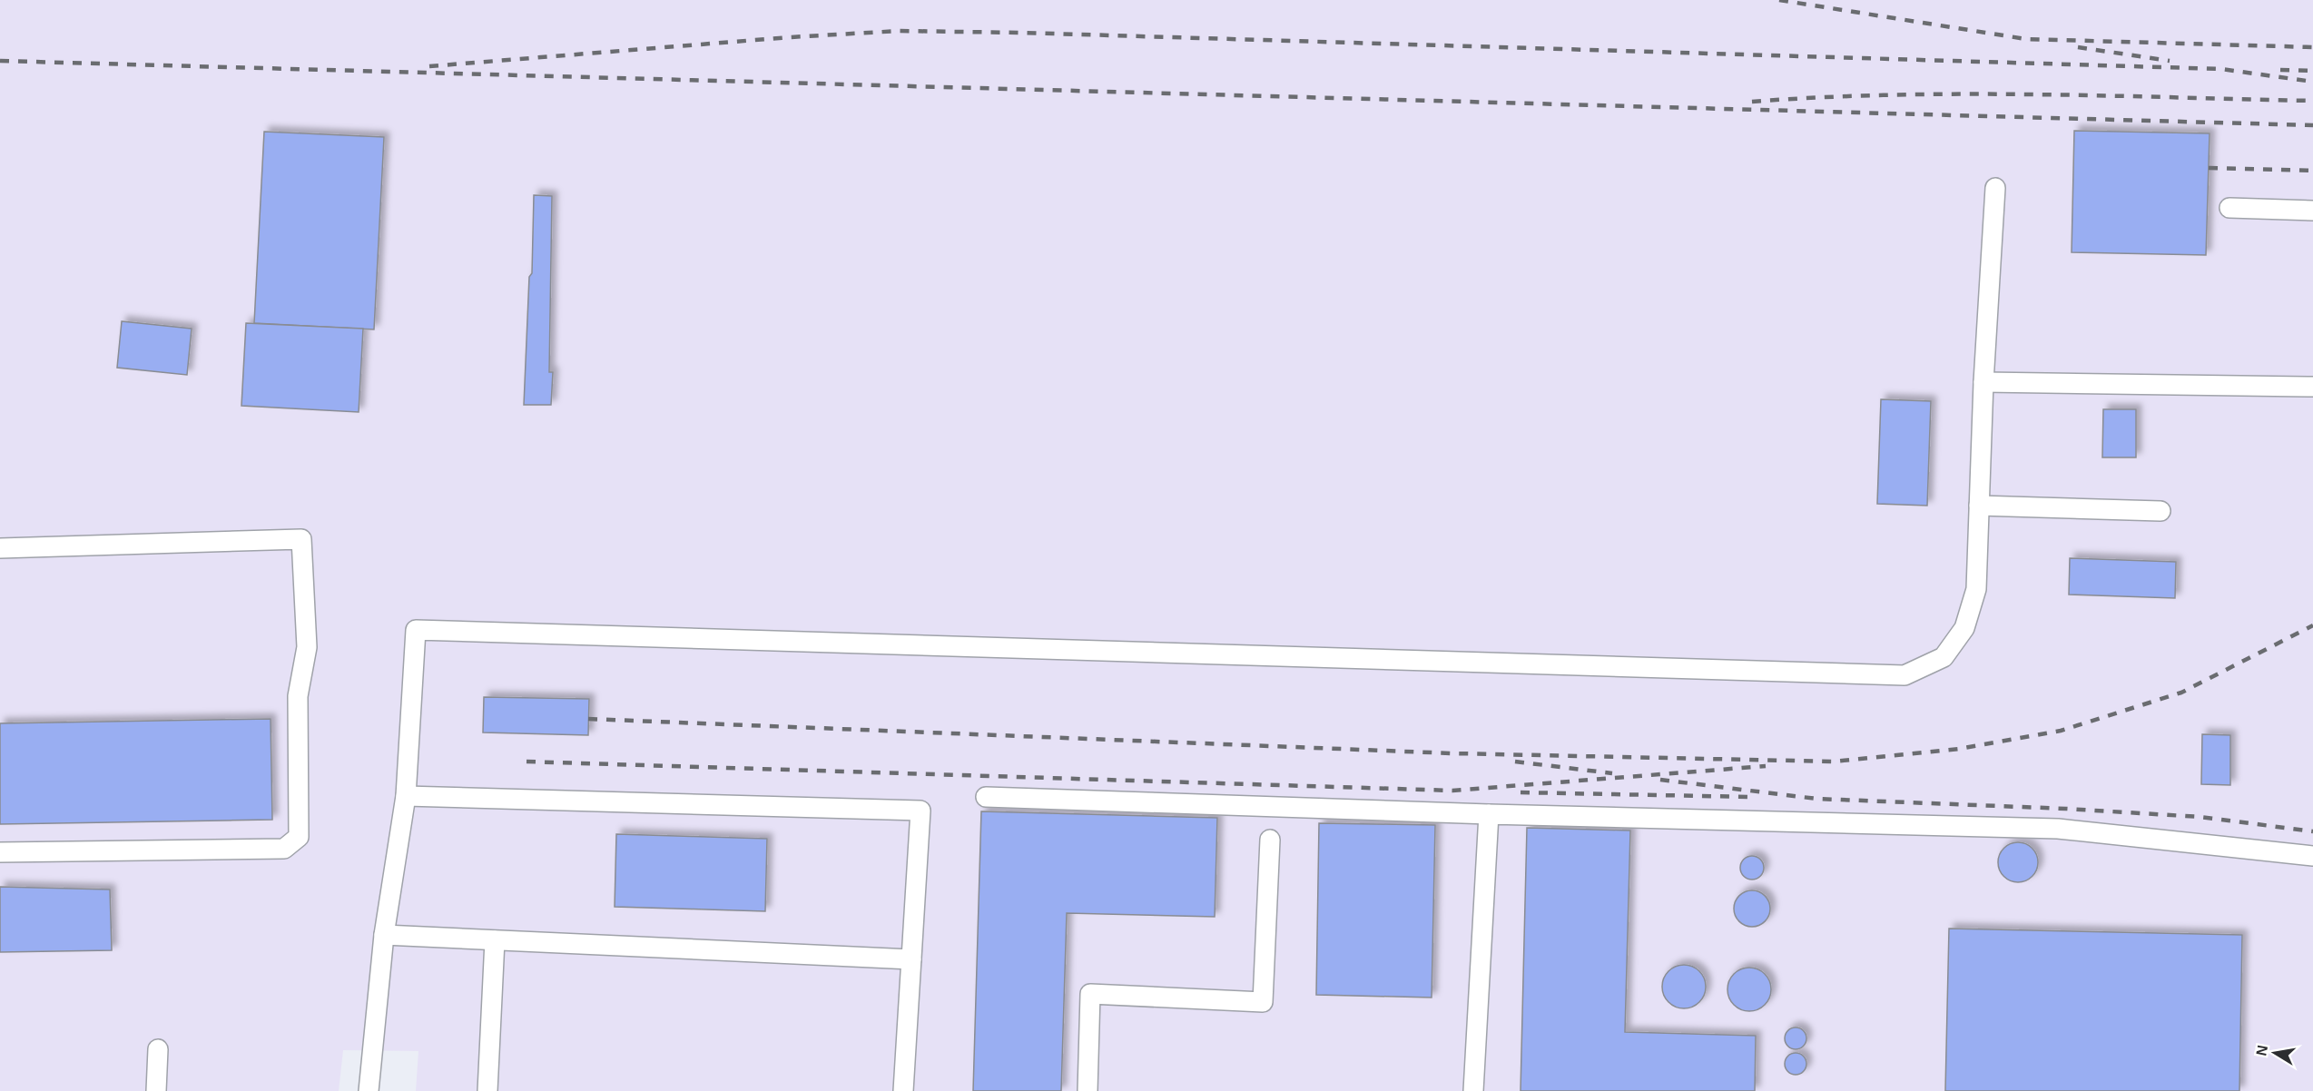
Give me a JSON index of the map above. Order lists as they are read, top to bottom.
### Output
{
  "north": "left"
}
